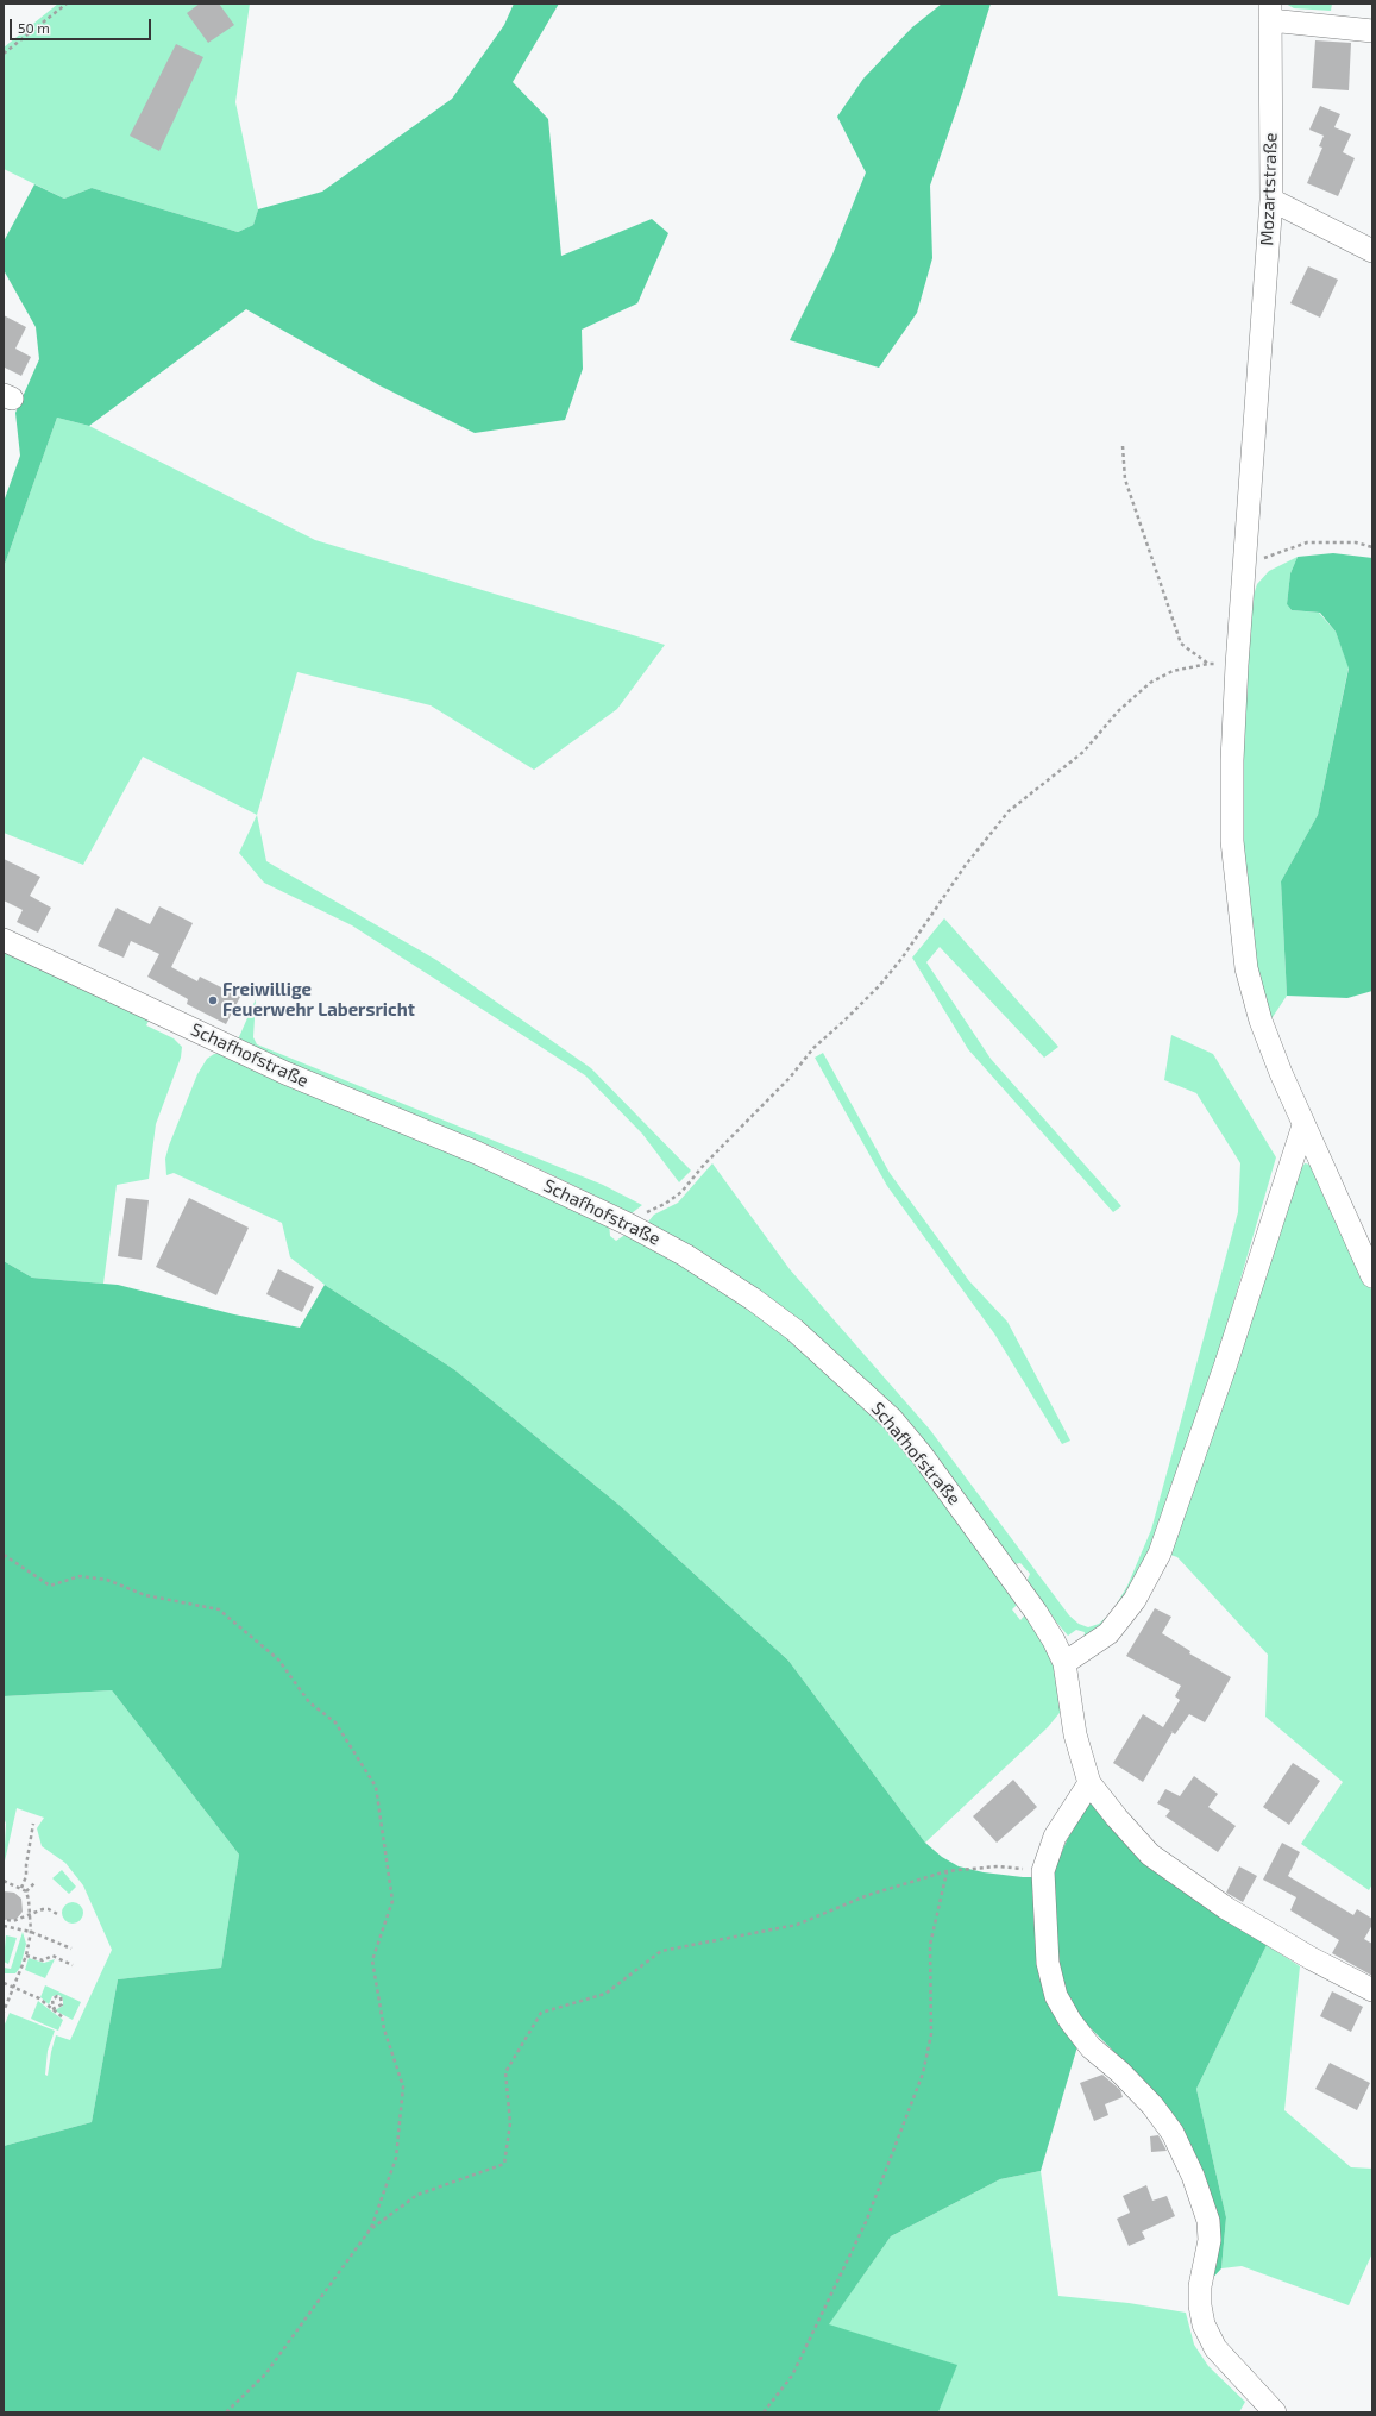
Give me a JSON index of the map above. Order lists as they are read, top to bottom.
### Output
{
  "streets": {
    "street": ["Mozartstraße", "Schafhofstraße"]
  },
  "places": ["Freiwillige Feuerwehr Labersricht"],
  "scale_bar": "50 m"
}
